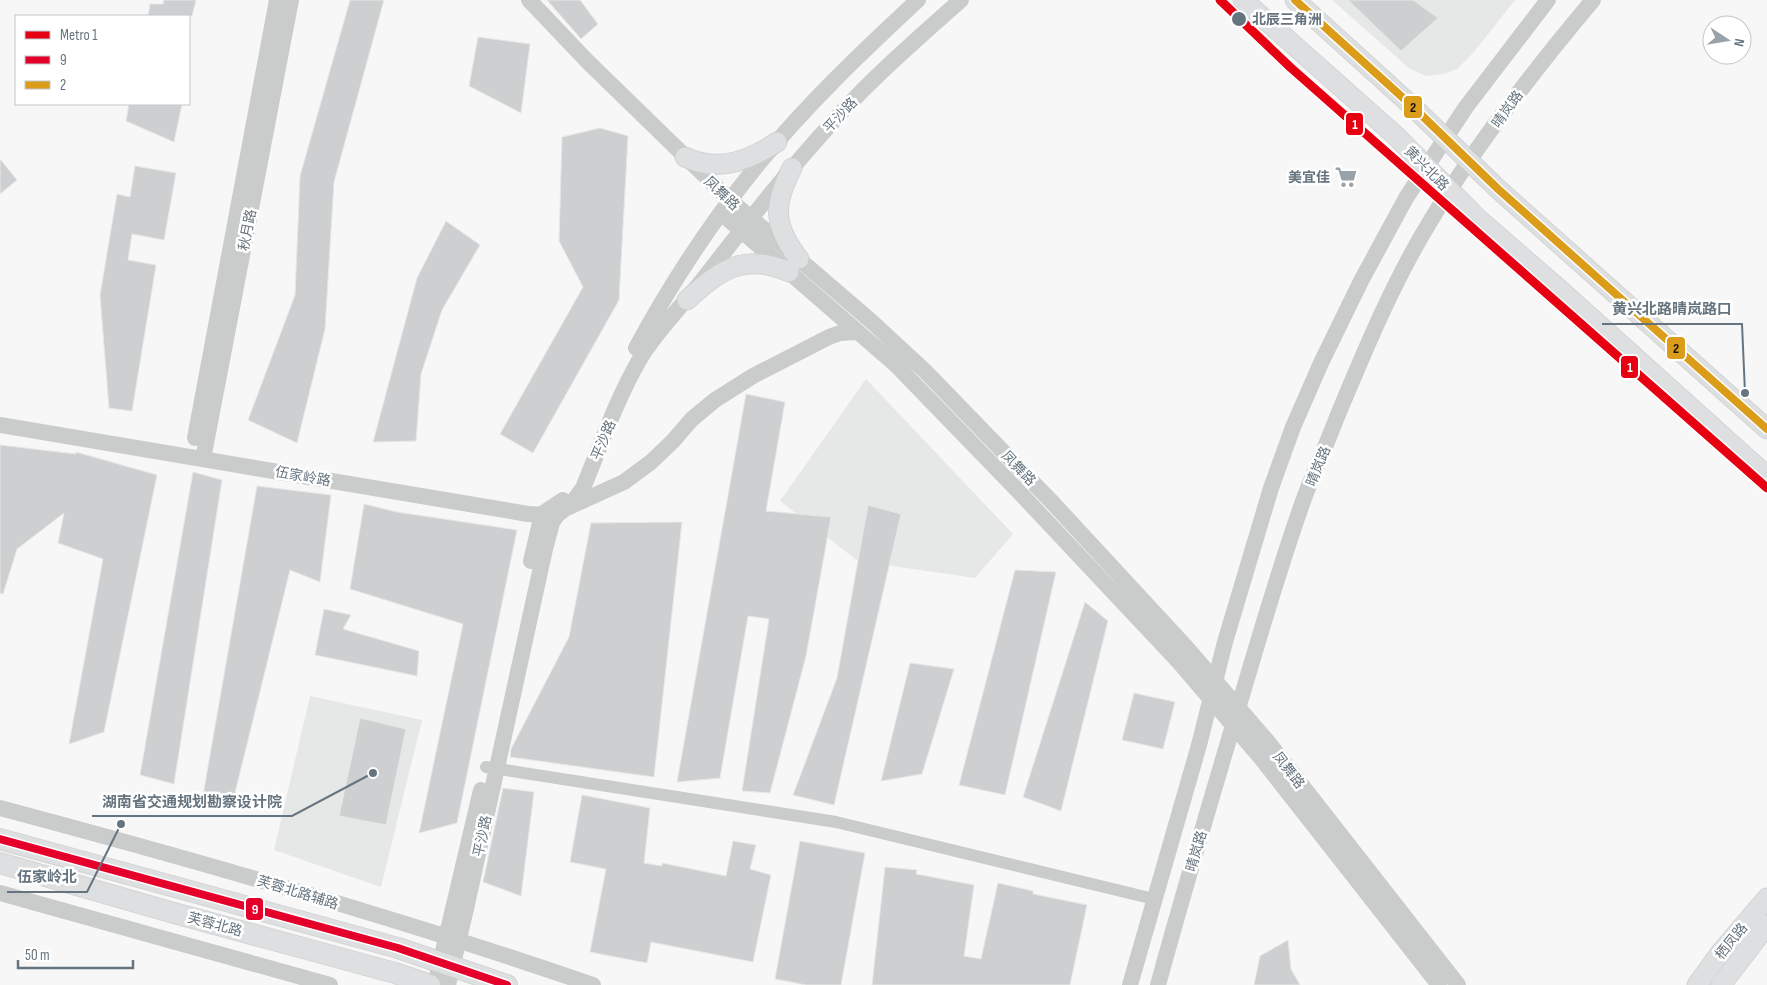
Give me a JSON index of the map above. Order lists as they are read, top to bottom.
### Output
{
  "streets": {
    "main road": ["黄兴北路", "芙蓉北路", "栖凤路"],
    "street": [
      "晴岚路",
      "平沙路",
      "凤舞路",
      "秋月路",
      "伍家岭路",
      "芙蓉北路辅路"
    ]
  },
  "crossings": [
    ["晴岚路", "黄兴北路"],
    ["晴岚路", "凤舞路"],
    ["平沙路", "凤舞路"],
    ["平沙路", "伍家岭路"],
    ["平沙路", "芙蓉北路辅路"],
    ["平沙路", "芙蓉北路"],
    ["凤舞路", "伍家岭路"],
    ["秋月路", "伍家岭路"]
  ],
  "places": {
    "other": [
      "北辰三角洲",
      "黄兴北路晴岚路口",
      "湖南省交通规划勘察设计院",
      "伍家岭北"
    ],
    "supermarket": ["美宜佳"]
  },
  "lines": ["metro line 1", "transit line 2", "transit line 9"],
  "legend": ["Metro 1", "9", "2"],
  "scale_bar": "50 m",
  "north": "right"
}
